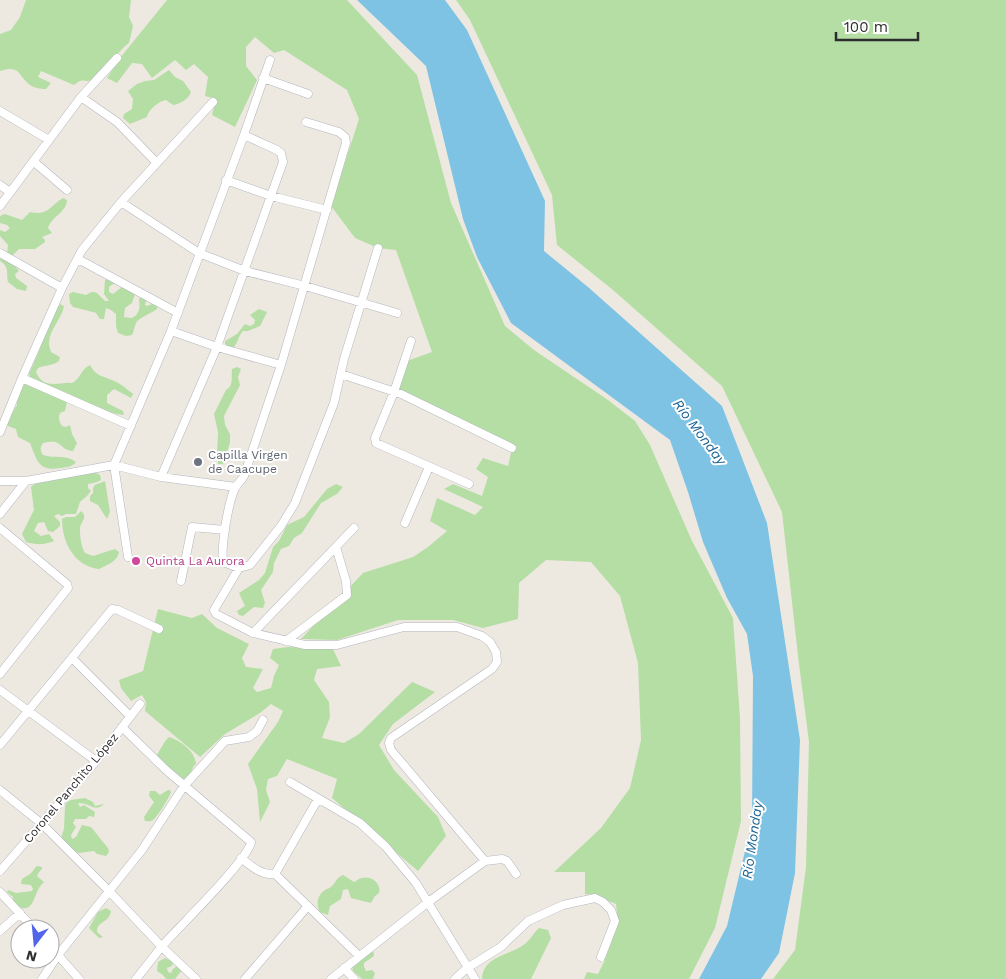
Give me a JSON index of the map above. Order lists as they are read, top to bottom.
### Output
{
  "streets": {
    "street": ["Coronel Panchito López"]
  },
  "water": ["Río Monday"],
  "places": ["Capilla Virgen de Caacupe", "Quinta La Aurora"],
  "scale_bar": "100 m",
  "north": "bottom"
}
